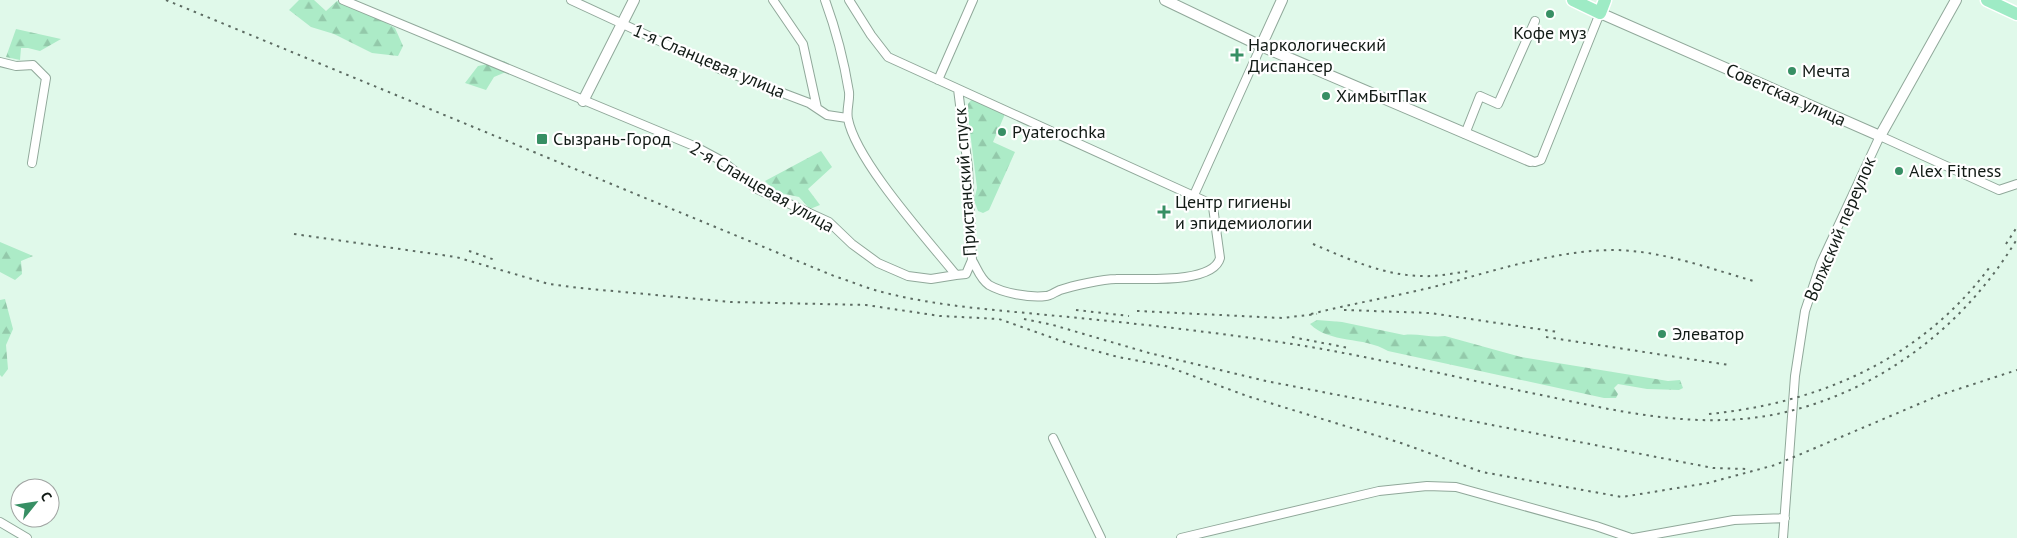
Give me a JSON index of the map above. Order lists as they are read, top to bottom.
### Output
{
  "streets": {
    "main road": ["Советская улица"],
    "street": [
      "1-я Сланцевая улица",
      "Пристанский спуск",
      "2-я Сланцевая улица",
      "Волжский переулок"
    ]
  },
  "crossings": [
    ["Советская улица", "Волжский переулок"],
    ["Пристанский спуск", "2-я Сланцевая улица"]
  ],
  "places": {
    "other": [
      "Кофе муз",
      "Мечта",
      "ХимБытПак",
      "Pyaterochka",
      "Alex Fitness",
      "Элеватор"
    ],
    "health": ["Наркологический Диспансер", "Центр гигиены и эпидемиологии"],
    "transit": ["Сызрань-Город"]
  },
  "north": "top right"
}
